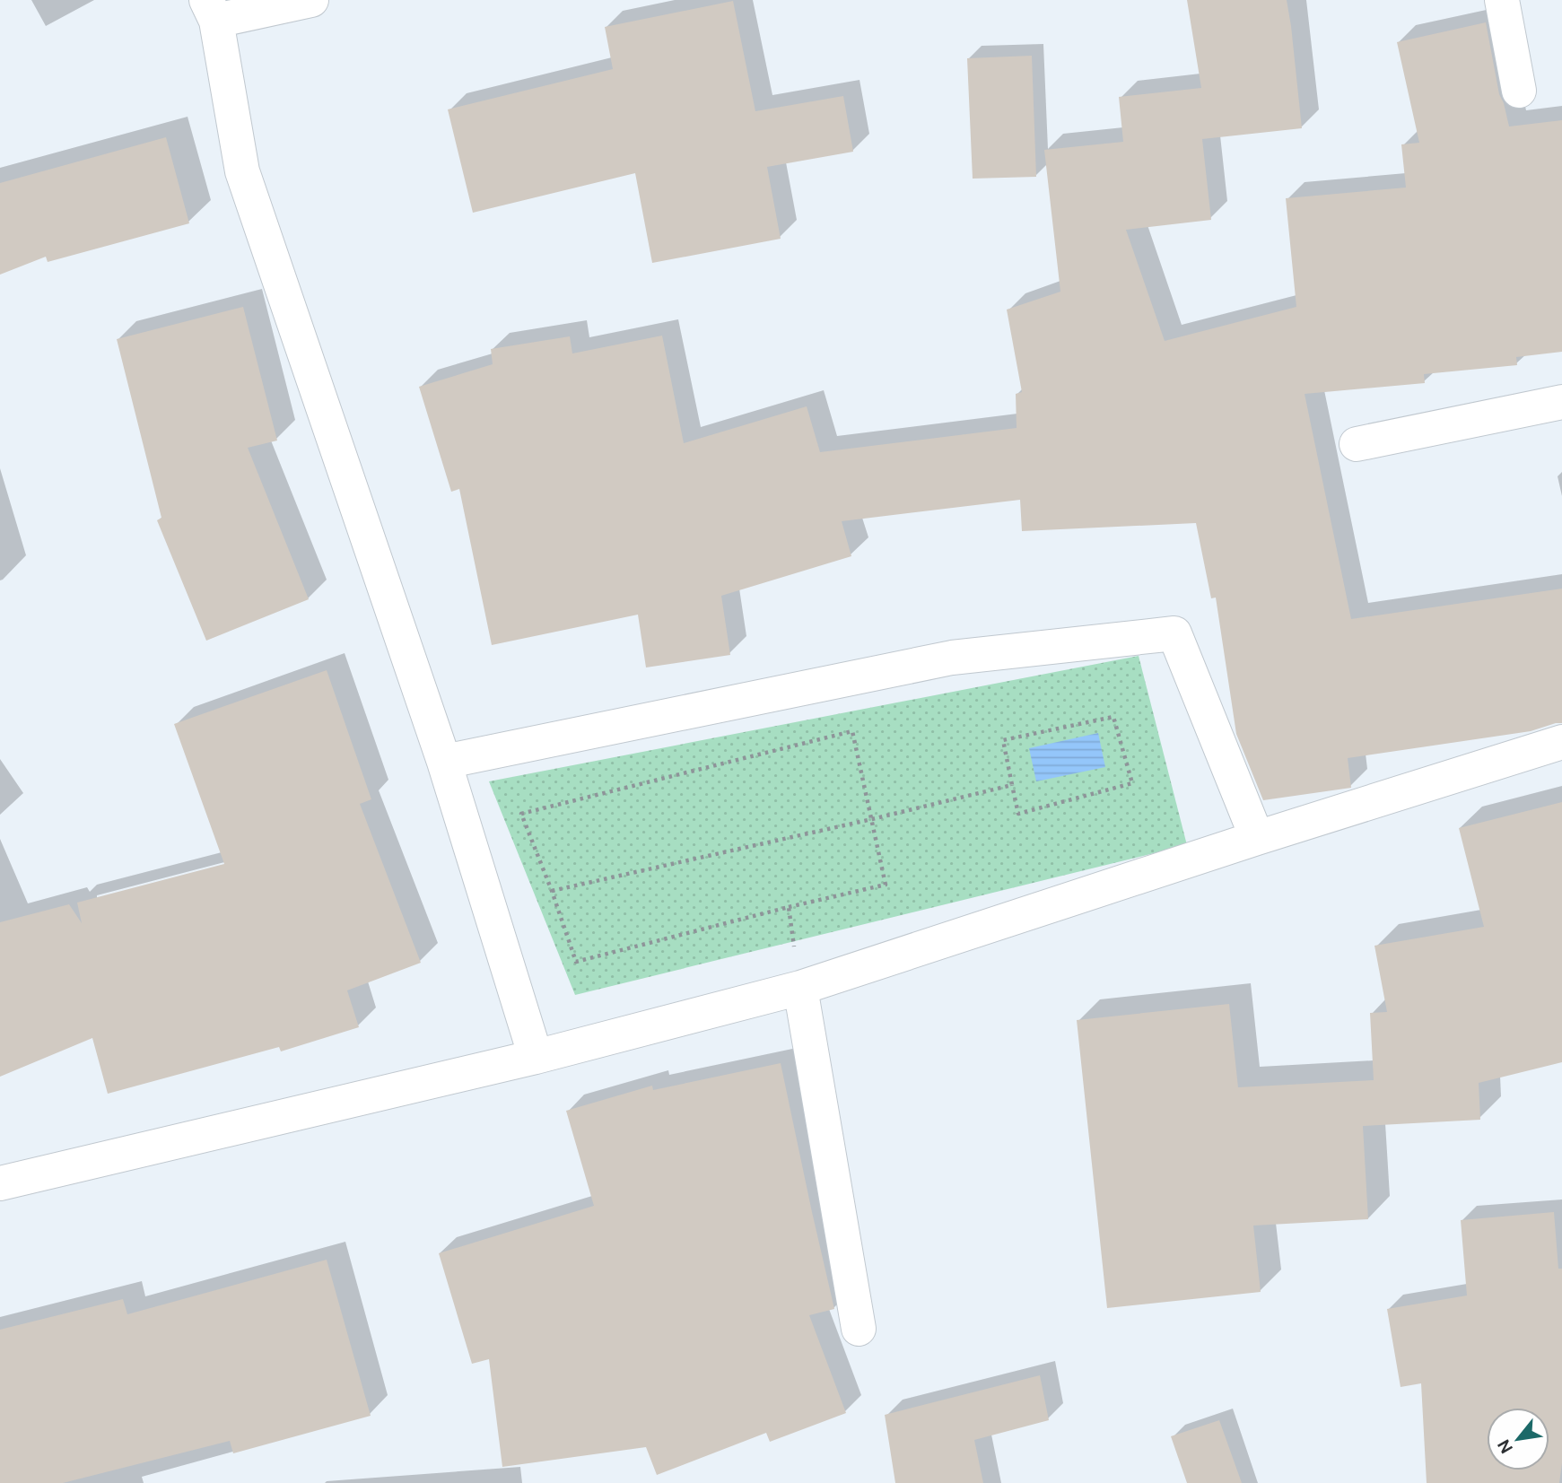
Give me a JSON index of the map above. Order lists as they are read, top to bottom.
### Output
{
  "north": "bottom left"
}
